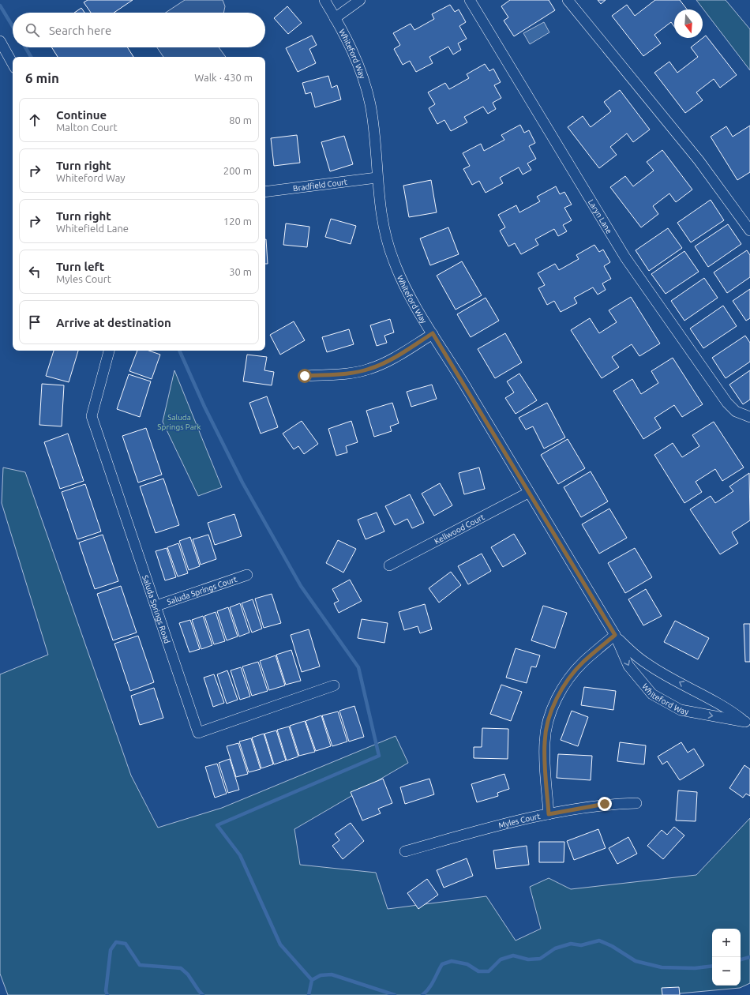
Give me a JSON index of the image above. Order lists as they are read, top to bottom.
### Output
{
  "streets": {
    "street": [
      "Whiteford Way",
      "Bradfield Court",
      "Laryn Lane",
      "Kellwood Court",
      "Saluda Springs Court",
      "Saluda Springs Road",
      "Myles Court"
    ]
  },
  "crossings": [
    ["Whiteford Way", "Bradfield Court"],
    ["Whiteford Way", "Kellwood Court"],
    ["Saluda Springs Court", "Saluda Springs Road"]
  ],
  "parks": ["Saluda Springs Park"],
  "north": "bottom",
  "page": {
    "search": "Search here",
    "heading": ["6 min", "Walk · 430 m"],
    "list": [
      ["Continue", "Malton Court", "80 m"],
      ["Turn right", "Whiteford Way", "200 m"],
      ["Turn right", "Whitefield Lane", "120 m"],
      ["Turn left", "Myles Court", "30 m"],
      "Arrive at destination"
    ],
    "map_buttons": ["+", "−"]
  }
}
